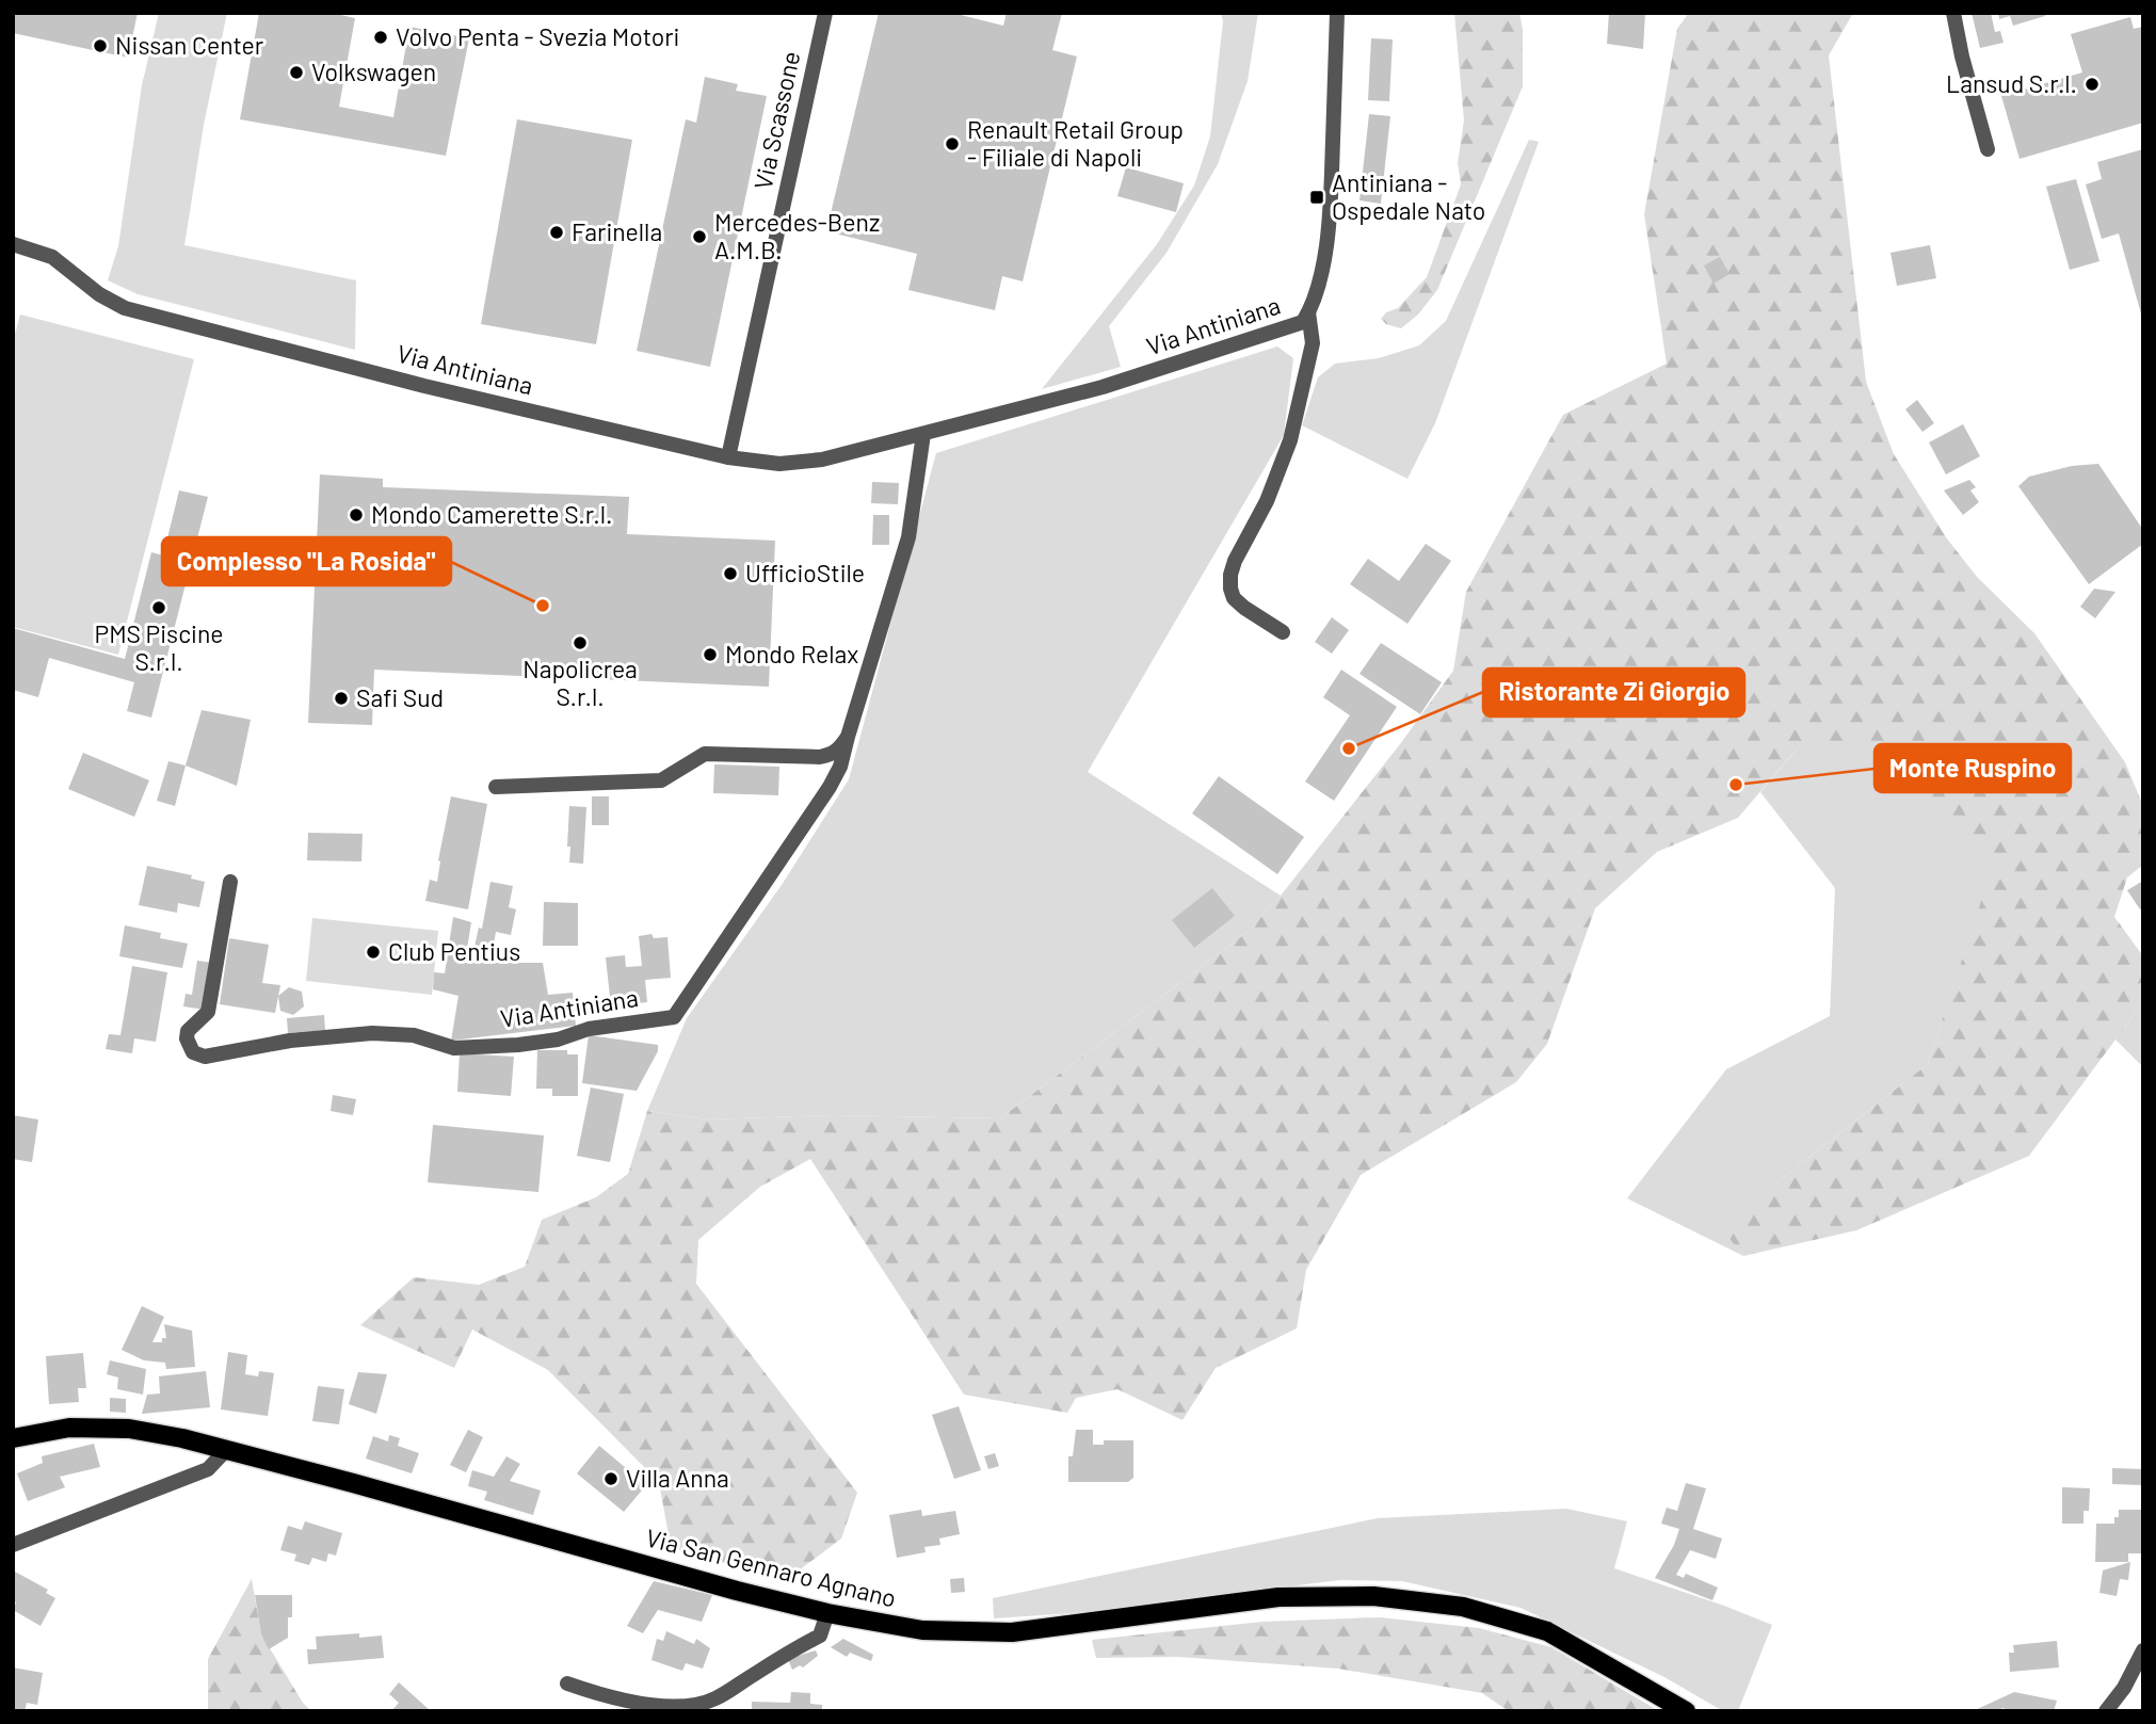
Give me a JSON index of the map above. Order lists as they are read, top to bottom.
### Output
{
  "streets": {
    "main road": ["Via San Gennaro Agnano"],
    "street": ["Via Scassone", "Via Antiniana"]
  },
  "crossings": [
    ["Via Scassone", "Via Antiniana"]
  ],
  "places": {
    "other": [
      "Volvo Penta - Svezia Motori",
      "Nissan Center",
      "Volkswagen",
      "Lansud S.r.l.",
      "Renault Retail Group - Filiale di Napoli",
      "Farinella",
      "Mercedes-Benz A.M.B.",
      "Mondo Camerette S.r.l.",
      "UfficioStile",
      "Complesso \"La Rosida\"",
      "PMS Piscine S.r.l.",
      "Napolicrea S.r.l.",
      "Mondo Relax",
      "Safi Sud",
      "Ristorante Zi Giorgio",
      "Monte Ruspino",
      "Club Pentius",
      "Villa Anna"
    ],
    "transit": ["Antiniana - Ospedale Nato"]
  }
}
